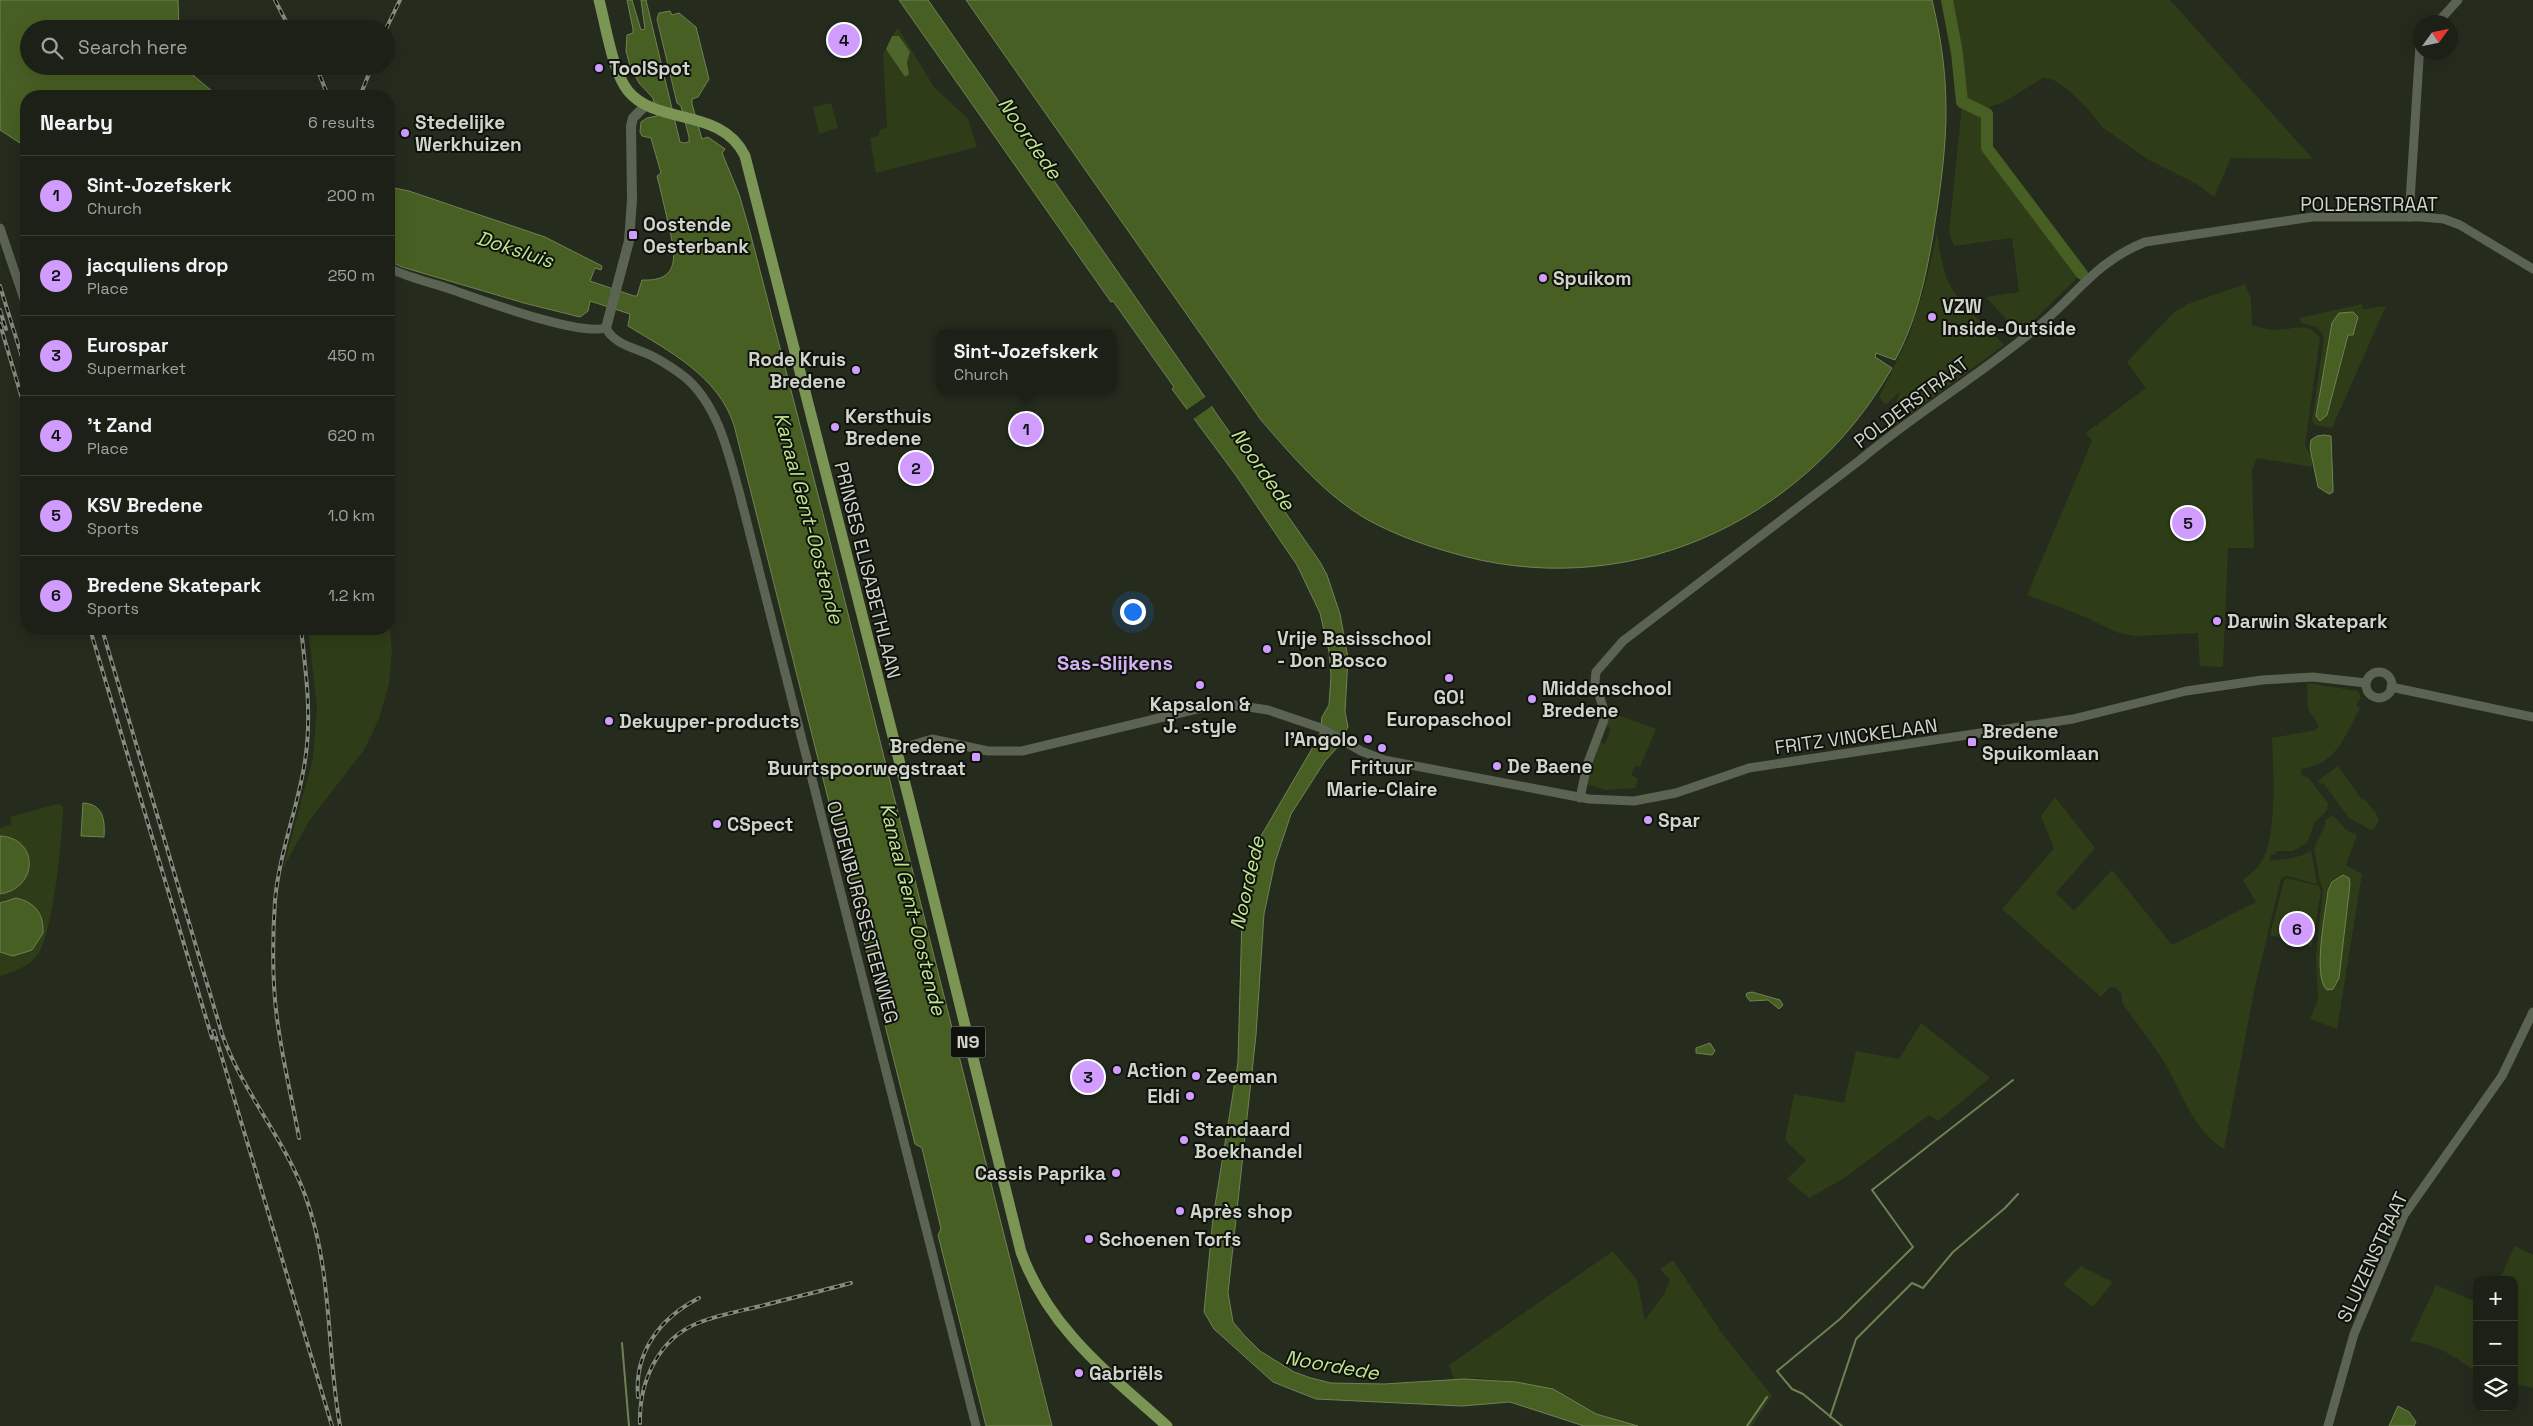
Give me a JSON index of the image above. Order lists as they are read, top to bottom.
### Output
{
  "streets": {
    "main road": ["PRINSES ELISABETHLAAN", "N9"],
    "street": [
      "POLDERSTRAAT",
      "FRITZ VINCKELAAN",
      "OUDENBURGSESTEENWEG",
      "SLUIZENSTRAAT"
    ]
  },
  "crossings": [
    ["POLDERSTRAAT", "FRITZ VINCKELAAN"],
    ["PRINSES ELISABETHLAAN", "FRITZ VINCKELAAN"],
    ["PRINSES ELISABETHLAAN", "N9"]
  ],
  "districts": ["Sas-Slijkens"],
  "water": ["Noordede", "Doksluis", "Kanaal Gent-Oostende"],
  "places": {
    "other": [
      "ToolSpot",
      "Stedelijke Werkhuizen",
      "Spuikom",
      "VZW Inside-Outside",
      "Rode Kruis Bredene",
      "Kersthuis Bredene",
      "Darwin Skatepark",
      "Vrije Basisschool - Don Bosco",
      "GO! Europaschool",
      "Kapsalon & J. -style",
      "Middenschool Bredene",
      "Dekuyper-products",
      "l'Angolo",
      "Frituur Marie-Claire",
      "De Baene",
      "Spar",
      "CSpect",
      "Action",
      "Zeeman",
      "Eldi",
      "Standaard Boekhandel",
      "Cassis Paprika",
      "Après shop",
      "Schoenen Torfs",
      "Gabriëls"
    ],
    "transit": ["Oostende Oesterbank", "Bredene Spuikomlaan", "Bredene Buurtspoorwegstraat"]
  },
  "north": "top right",
  "page": {
    "search": "Search here",
    "pins": [
      "4",
      "1",
      "2",
      "5",
      "6",
      "3"
    ],
    "heading": ["Nearby", "6 results"],
    "list": [
      {
        "mark": "1",
        "name": "Sint-Jozefskerk",
        "note": "Church",
        "value": "200 m"
      },
      {
        "mark": "2",
        "name": "jacquliens drop",
        "note": "Place",
        "value": "250 m"
      },
      {
        "mark": "3",
        "name": "Eurospar",
        "note": "Supermarket",
        "value": "450 m"
      },
      {
        "mark": "4",
        "name": "'t Zand",
        "note": "Place",
        "value": "620 m"
      },
      {
        "mark": "5",
        "name": "KSV Bredene",
        "note": "Sports",
        "value": "1.0 km"
      },
      {
        "mark": "6",
        "name": "Bredene Skatepark",
        "note": "Sports",
        "value": "1.2 km"
      }
    ],
    "popup": ["Sint-Jozefskerk", "Church"],
    "map_buttons": ["+", "−"]
  }
}
